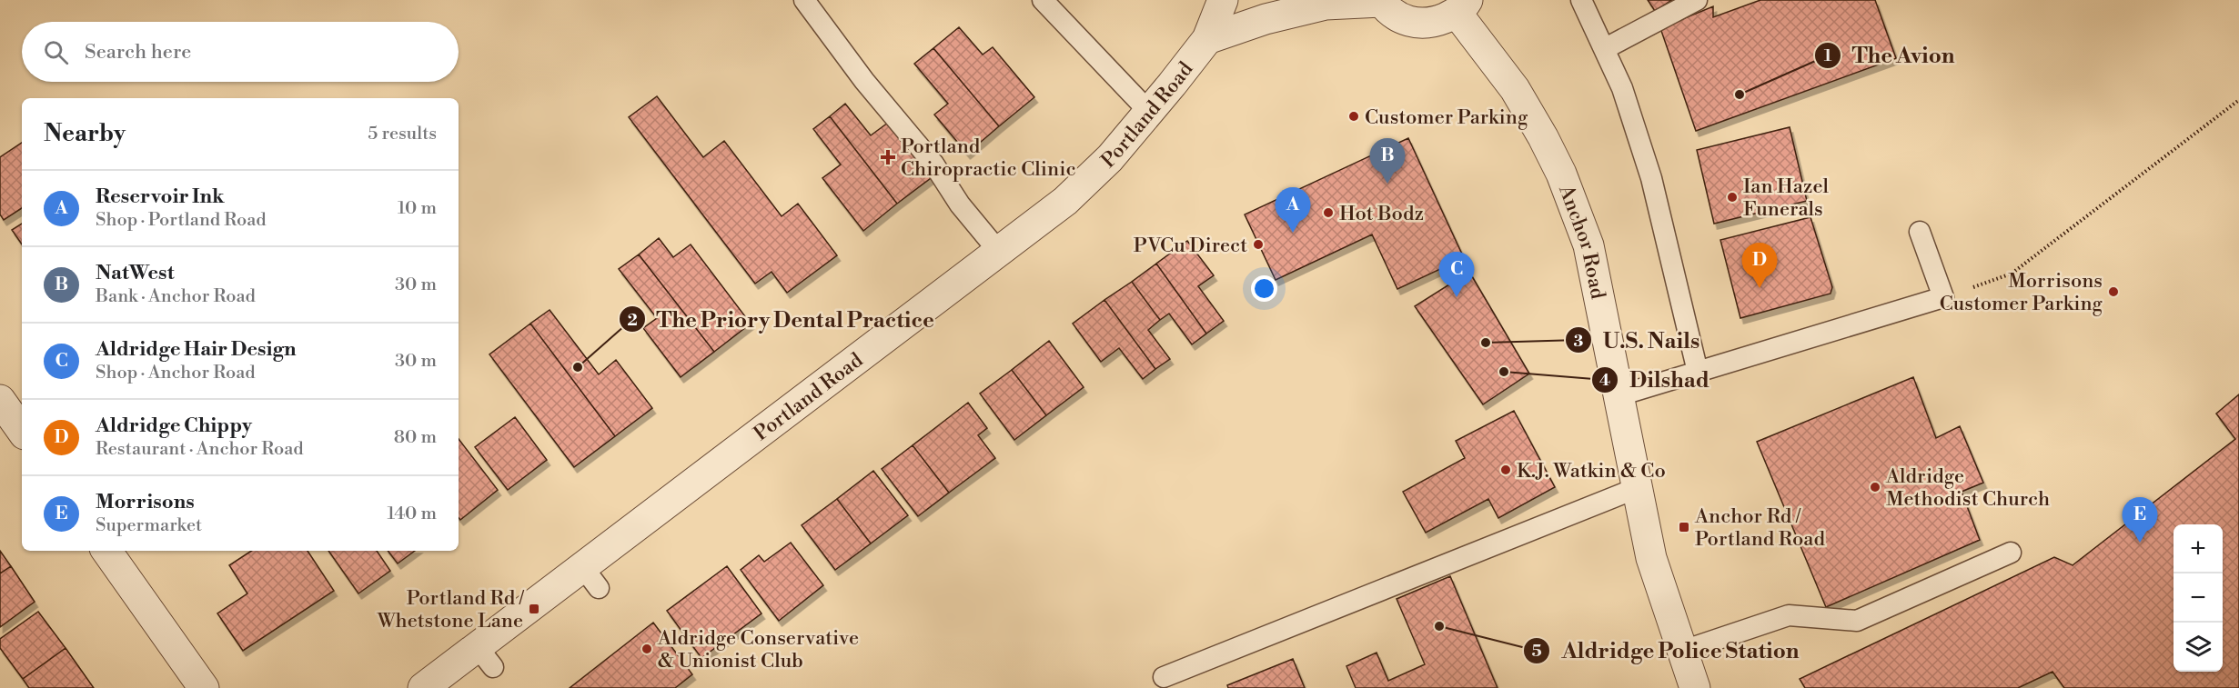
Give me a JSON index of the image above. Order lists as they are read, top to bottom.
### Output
{
  "streets": {
    "street": ["Portland Road", "Anchor Road"]
  },
  "places": {
    "other": [
      "The Avion",
      "Customer Parking",
      "Ian Hazel Funerals",
      "Hot Bodz",
      "PVCu Direct",
      "Morrisons Customer Parking",
      "U.S. Nails",
      "The Priory Dental Practice",
      "Dilshad",
      "K.J. Watkin & Co",
      "Aldridge Methodist Church",
      "Aldridge Police Station",
      "Aldridge Conservative & Unionist Club"
    ],
    "health": ["Portland Chiropractic Clinic"],
    "transit": ["Anchor Rd / Portland Road", "Portland Rd / Whetstone Lane"]
  },
  "page": {
    "search": "Search here",
    "heading": ["Nearby", "5 results"],
    "pins": [
      "B",
      "A",
      "D",
      "C",
      "E"
    ],
    "list": [
      {
        "mark": "A",
        "name": "Reservoir Ink",
        "note": "Shop · Portland Road",
        "value": "10 m"
      },
      {
        "mark": "B",
        "name": "NatWest",
        "note": "Bank · Anchor Road",
        "value": "30 m"
      },
      {
        "mark": "C",
        "name": "Aldridge Hair Design",
        "note": "Shop · Anchor Road",
        "value": "30 m"
      },
      {
        "mark": "D",
        "name": "Aldridge Chippy",
        "note": "Restaurant · Anchor Road",
        "value": "80 m"
      },
      {
        "mark": "E",
        "name": "Morrisons",
        "note": "Supermarket",
        "value": "140 m"
      }
    ],
    "map_buttons": ["+", "−"]
  }
}
